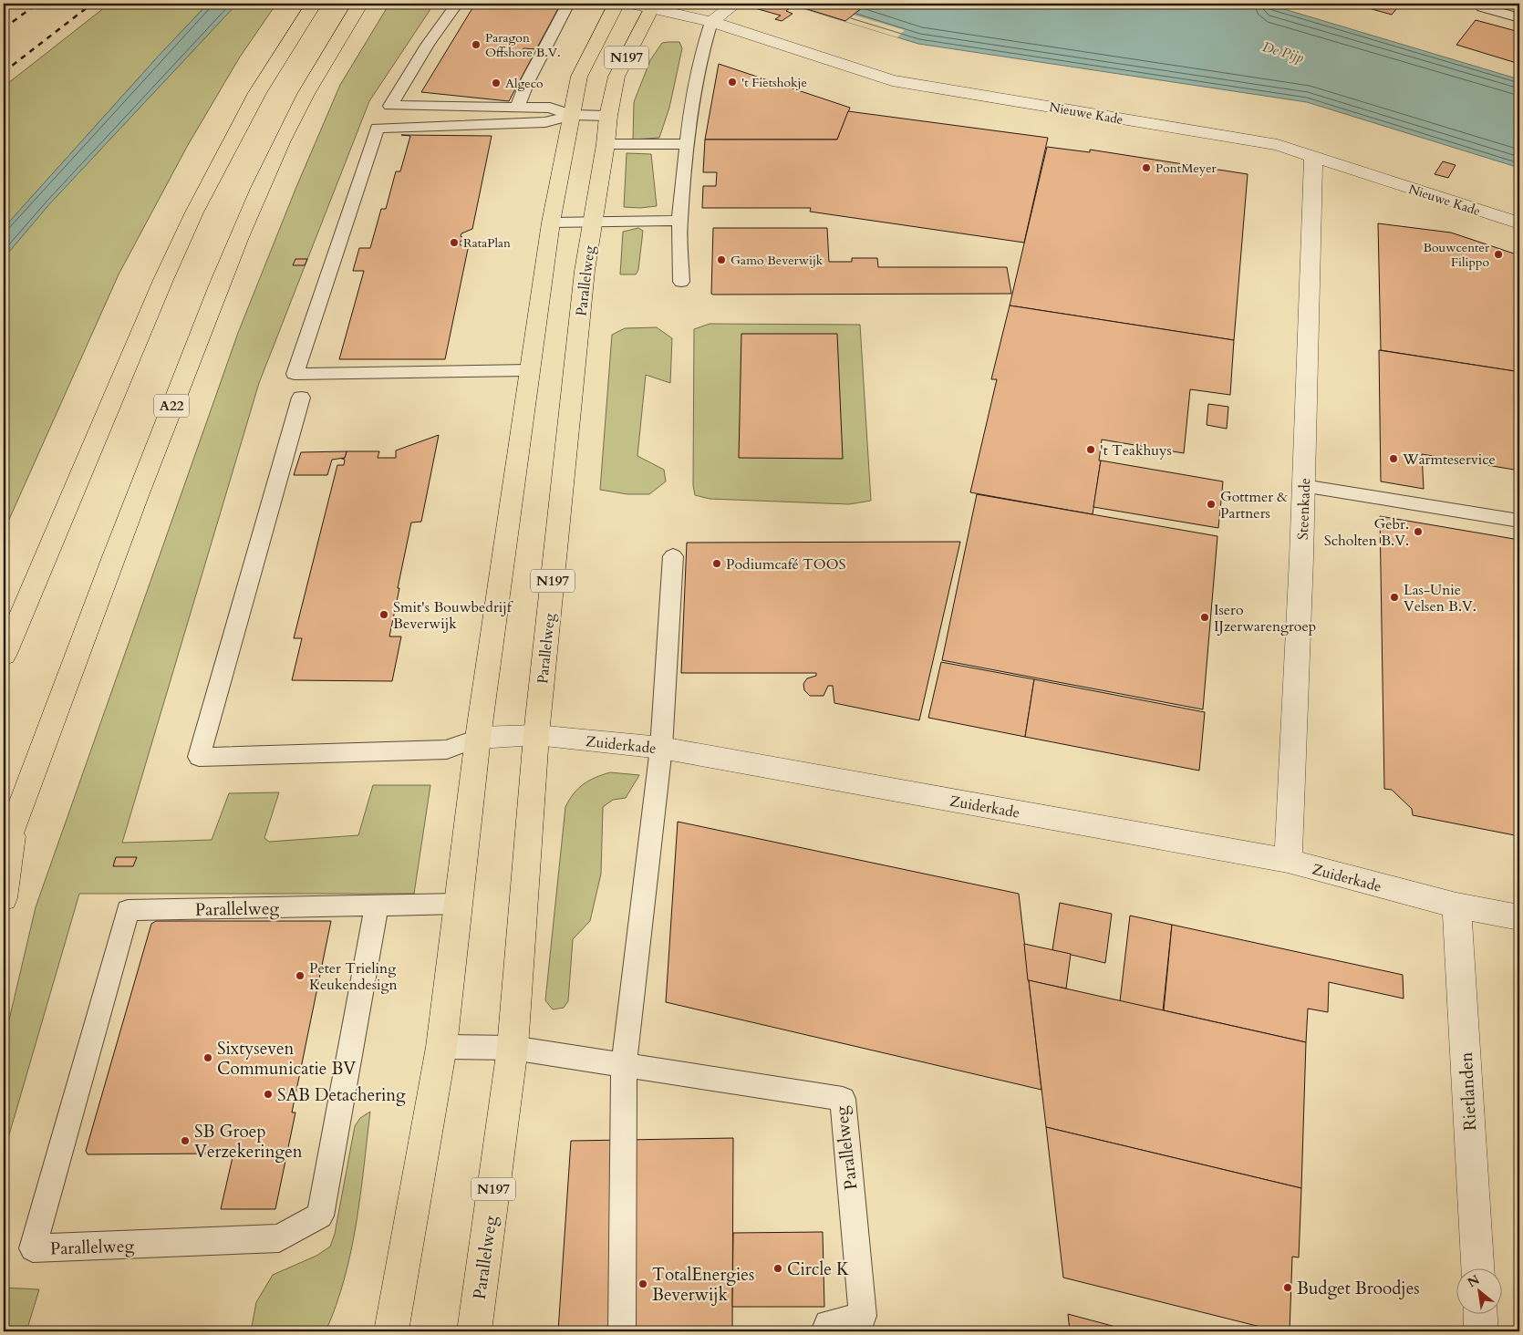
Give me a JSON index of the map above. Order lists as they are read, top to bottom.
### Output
{
  "streets": {
    "main road": ["N197", "Parallelweg", "A22"],
    "street": [
      "Nieuwe Kade",
      "Steenkade",
      "Zuiderkade",
      "Rietlanden"
    ]
  },
  "crossings": [
    ["N197", "Parallelweg"],
    ["N197", "Zuiderkade"],
    ["Nieuwe Kade", "Parallelweg"],
    ["Nieuwe Kade", "Steenkade"],
    ["Parallelweg", "Zuiderkade"],
    ["Steenkade", "Zuiderkade"],
    ["Zuiderkade", "Rietlanden"]
  ],
  "water": ["De Pijp"],
  "places": [
    "Paragon Offshore B.V.",
    "'t Fietshokje",
    "Algeco",
    "PontMeyer",
    "RataPlan",
    "Bouwcenter Filippo",
    "Gamo Beverwijk",
    "'t Teakhuys",
    "Warmteservice",
    "Gottmer & Partners",
    "Gebr. Scholten B.V.",
    "Podiumcafé TOOS",
    "Las-Unie Velsen B.V.",
    "Smit's Bouwbedrijf Beverwijk",
    "Isero IJzerwarengroep",
    "Peter Trieling Keukendesign",
    "Sixtyseven Communicatie BV",
    "SAB Detachering",
    "SB Groep Verzekeringen",
    "Circle K",
    "TotalEnergies Beverwijk",
    "Budget Broodjes"
  ],
  "north": "top left"
}
